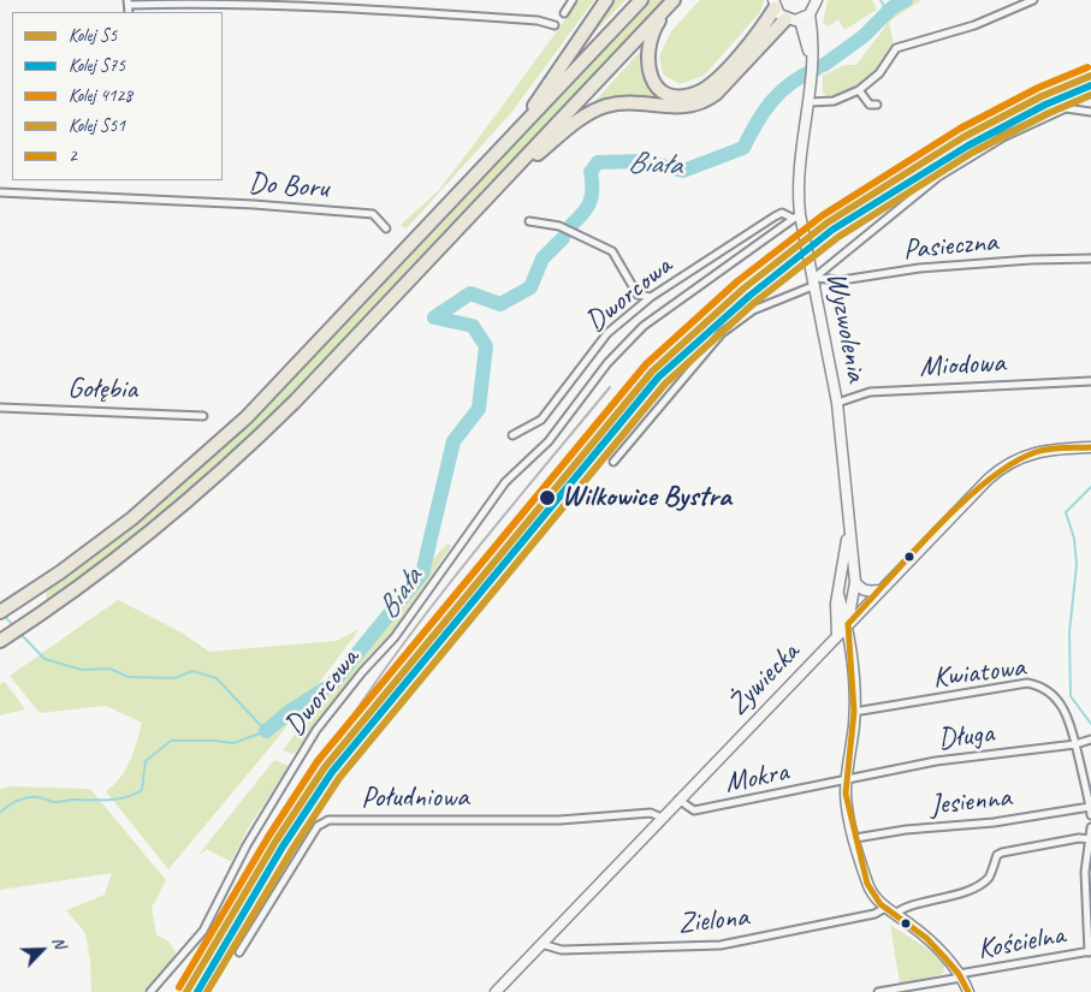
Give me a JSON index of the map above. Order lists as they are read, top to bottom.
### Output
{
  "streets": {
    "street": [
      "Do Boru",
      "Pasieczna",
      "Dworcowa",
      "Wyzwolenia",
      "Miodowa",
      "Gołębia",
      "Kwiatowa",
      "Żywiecka",
      "Długa",
      "Mokra",
      "Południowa",
      "Jesienna",
      "Zielona",
      "Kościelna"
    ]
  },
  "crossings": [
    ["Pasieczna", "Wyzwolenia"],
    ["Dworcowa", "Wyzwolenia"],
    ["Wyzwolenia", "Miodowa"],
    ["Wyzwolenia", "Kwiatowa"],
    ["Wyzwolenia", "Żywiecka"],
    ["Wyzwolenia", "Długa"],
    ["Wyzwolenia", "Mokra"],
    ["Wyzwolenia", "Jesienna"],
    ["Wyzwolenia", "Zielona"],
    ["Wyzwolenia", "Kościelna"],
    ["Kwiatowa", "Długa"],
    ["Kwiatowa", "Jesienna"],
    ["Żywiecka", "Mokra"],
    ["Żywiecka", "Południowa"],
    ["Żywiecka", "Zielona"],
    ["Długa", "Mokra"]
  ],
  "water": ["Biała"],
  "places": ["Wilkowice Bystra"],
  "lines": [
    "rail line 4128",
    "rail line S5",
    "rail line S75",
    "rail line S51",
    "transit line 2"
  ],
  "legend": [
    "Kolej S5",
    "Kolej S75",
    "Kolej 4128",
    "Kolej S51",
    "2"
  ],
  "north": "top right"
}
